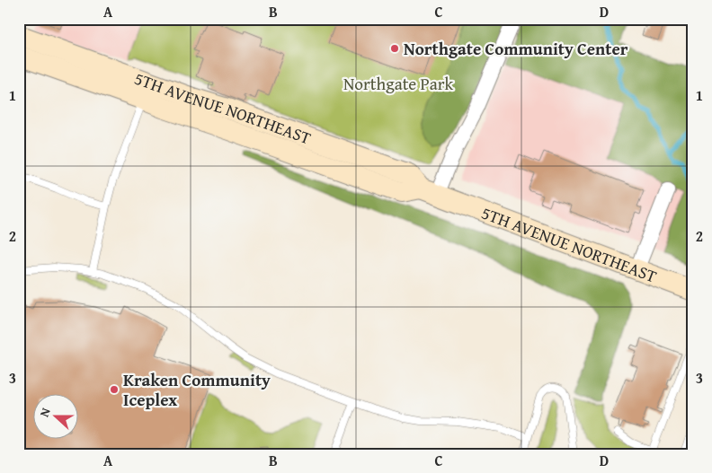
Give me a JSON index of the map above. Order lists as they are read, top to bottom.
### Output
{
  "streets": {
    "main road": ["5TH AVENUE NORTHEAST"]
  },
  "parks": ["Northgate Park"],
  "places": ["Northgate Community Center", "Kraken Community Iceplex"],
  "north": "left",
  "grid": {
    "columns": [
      "A",
      "B",
      "C",
      "D"
    ],
    "rows": ["1", "2", "3"]
  }
}
